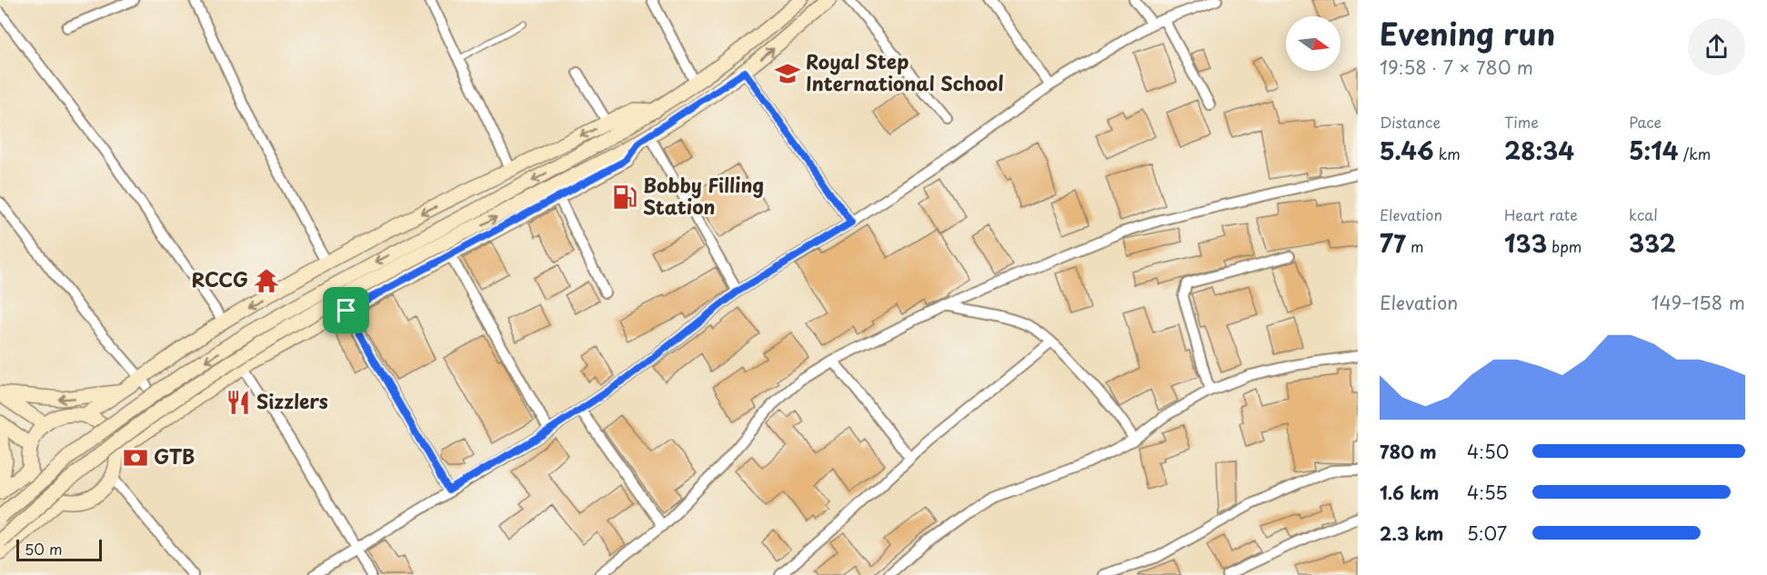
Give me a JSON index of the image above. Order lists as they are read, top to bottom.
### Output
{
  "places": {
    "school or university": ["Royal Step International School"],
    "fuel station": ["Bobby Filling Station"],
    "temple": ["RCCG"],
    "restaurant": ["Sizzlers"],
    "bank": ["GTB"]
  },
  "scale_bar": "50 m",
  "north": "right",
  "page": {
    "heading": ["Evening run", "19:58 · 7 × 780 m"],
    "stats": [
      ["Distance", "5.46 km"],
      ["Time", "28:34"],
      ["Pace", "5:14 /km"],
      ["Elevation", "77 m"],
      ["Heart rate", "133 bpm"],
      ["kcal", "332"]
    ],
    "chart": ["Elevation", "149–158 m"],
    "list": [
      {
        "name": "780 m",
        "note": "4:50"
      },
      {
        "name": "1.6 km",
        "note": "4:55"
      },
      {
        "name": "2.3 km",
        "note": "5:07"
      }
    ],
    "scale": "50 m"
  }
}
